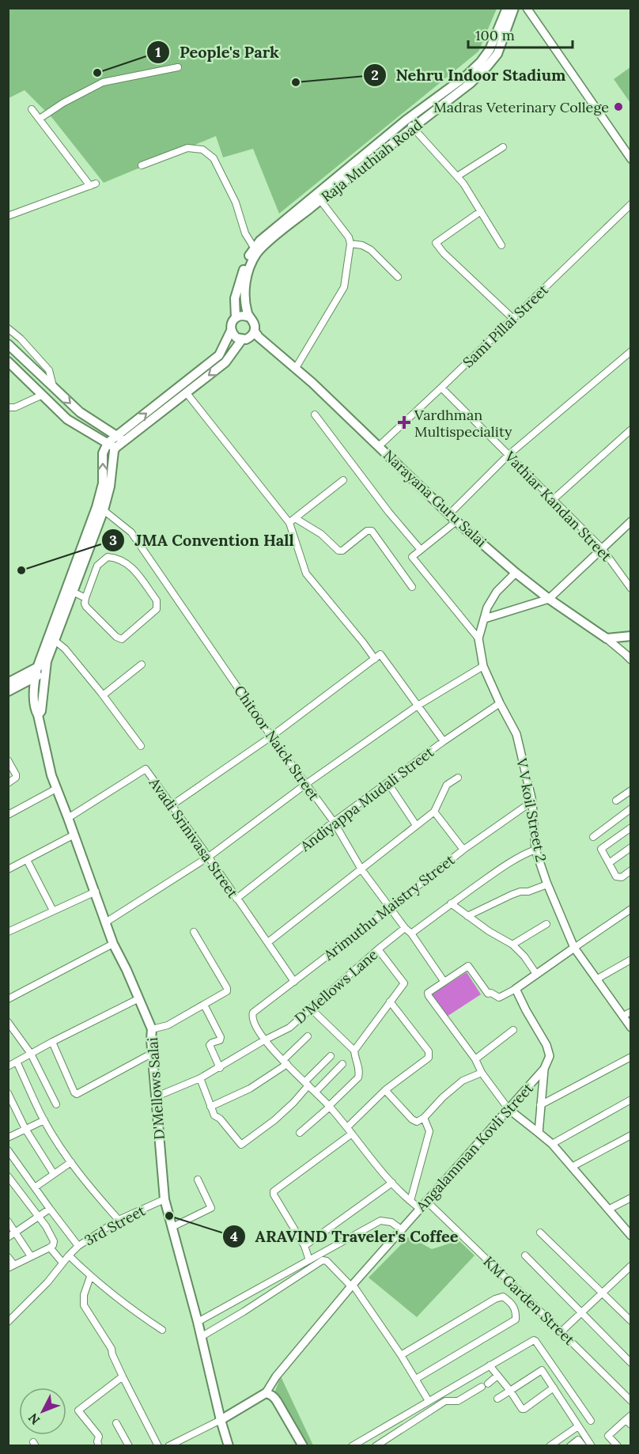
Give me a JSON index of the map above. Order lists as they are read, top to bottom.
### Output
{
  "streets": {
    "main road": ["Raja Muthiah Road", "Narayana Guru Salai", "D'Mellows Salai"],
    "street": [
      "Sami Pillai Street",
      "Vathiar Kandan Street",
      "Chitoor Naick Street",
      "Andiyappa Mudali Street",
      "V V koil Street 2",
      "Avadi Srinivasa Street",
      "Arimuthu Maistry Street",
      "D'Mellows Lane",
      "Angalamman Kovli Street",
      "3rd Street",
      "KM Garden Street"
    ]
  },
  "crossings": [
    ["Raja Muthiah Road", "Narayana Guru Salai"],
    ["Sami Pillai Street", "Narayana Guru Salai"],
    ["Sami Pillai Street", "Vathiar Kandan Street"],
    ["Narayana Guru Salai", "V V koil Street 2"],
    ["Chitoor Naick Street", "Andiyappa Mudali Street"],
    ["Chitoor Naick Street", "Arimuthu Maistry Street"],
    ["Chitoor Naick Street", "D'Mellows Lane"],
    ["Andiyappa Mudali Street", "V V koil Street 2"],
    ["Andiyappa Mudali Street", "Avadi Srinivasa Street"],
    ["V V koil Street 2", "Arimuthu Maistry Street"],
    ["Avadi Srinivasa Street", "Arimuthu Maistry Street"],
    ["Avadi Srinivasa Street", "D'Mellows Salai"],
    ["Arimuthu Maistry Street", "D'Mellows Lane"],
    ["D'Mellows Lane", "D'Mellows Salai"],
    ["D'Mellows Salai", "3rd Street"],
    ["Angalamman Kovli Street", "KM Garden Street"]
  ],
  "places": {
    "other": [
      "People's Park",
      "Nehru Indoor Stadium",
      "Madras Veterinary College",
      "JMA Convention Hall",
      "ARAVIND Traveler's Coffee"
    ],
    "health": ["Vardhman Multispeciality"]
  },
  "scale_bar": "100 m",
  "north": "bottom left"
}
